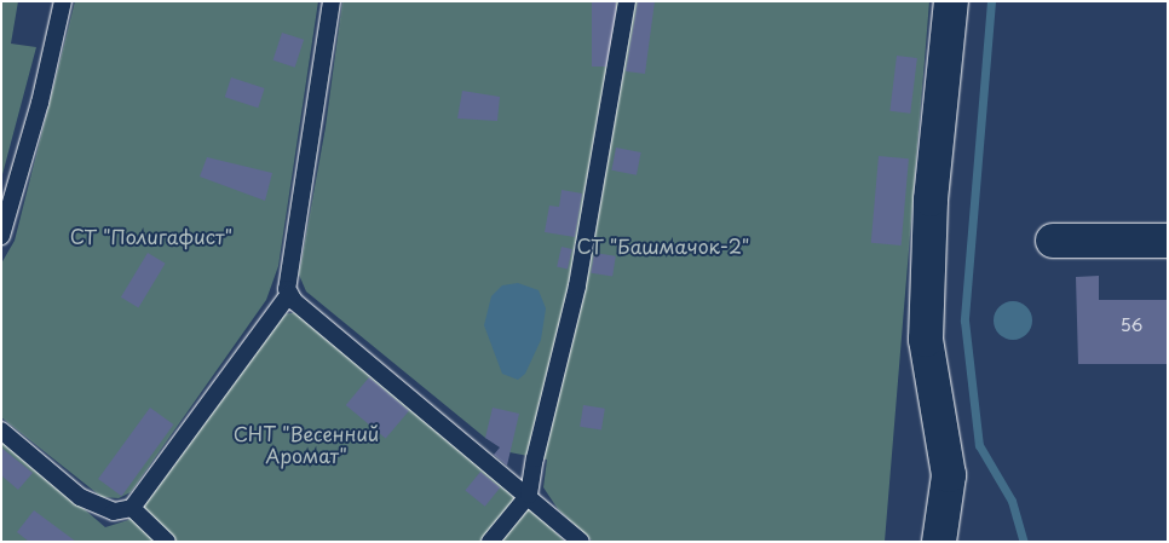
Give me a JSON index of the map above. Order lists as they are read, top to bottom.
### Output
{
  "parks": ["СТ \"Полигафист\"", "СТ \"Башмачок-2\"", "СНТ \"Весенний Аромат\""],
  "house_numbers": ["56"]
}
